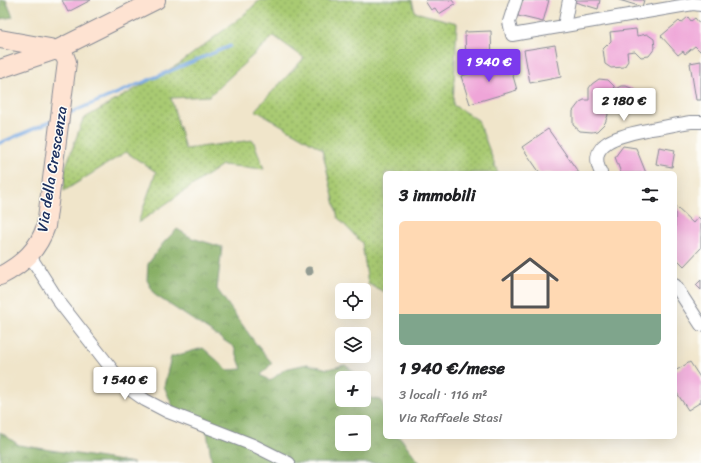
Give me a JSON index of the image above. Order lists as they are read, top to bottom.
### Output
{
  "streets": {
    "street": ["Via della Crescenza"]
  },
  "page": {
    "price": ["1 940 €", "2 180 €", "1 540 €"],
    "heading": "3 immobili",
    "list": [
      {
        "name": "1 940 €/mese",
        "note": "3 locali · 116 m² · Via Raffaele Stasi"
      }
    ],
    "map_buttons": ["+", "−"]
  }
}
